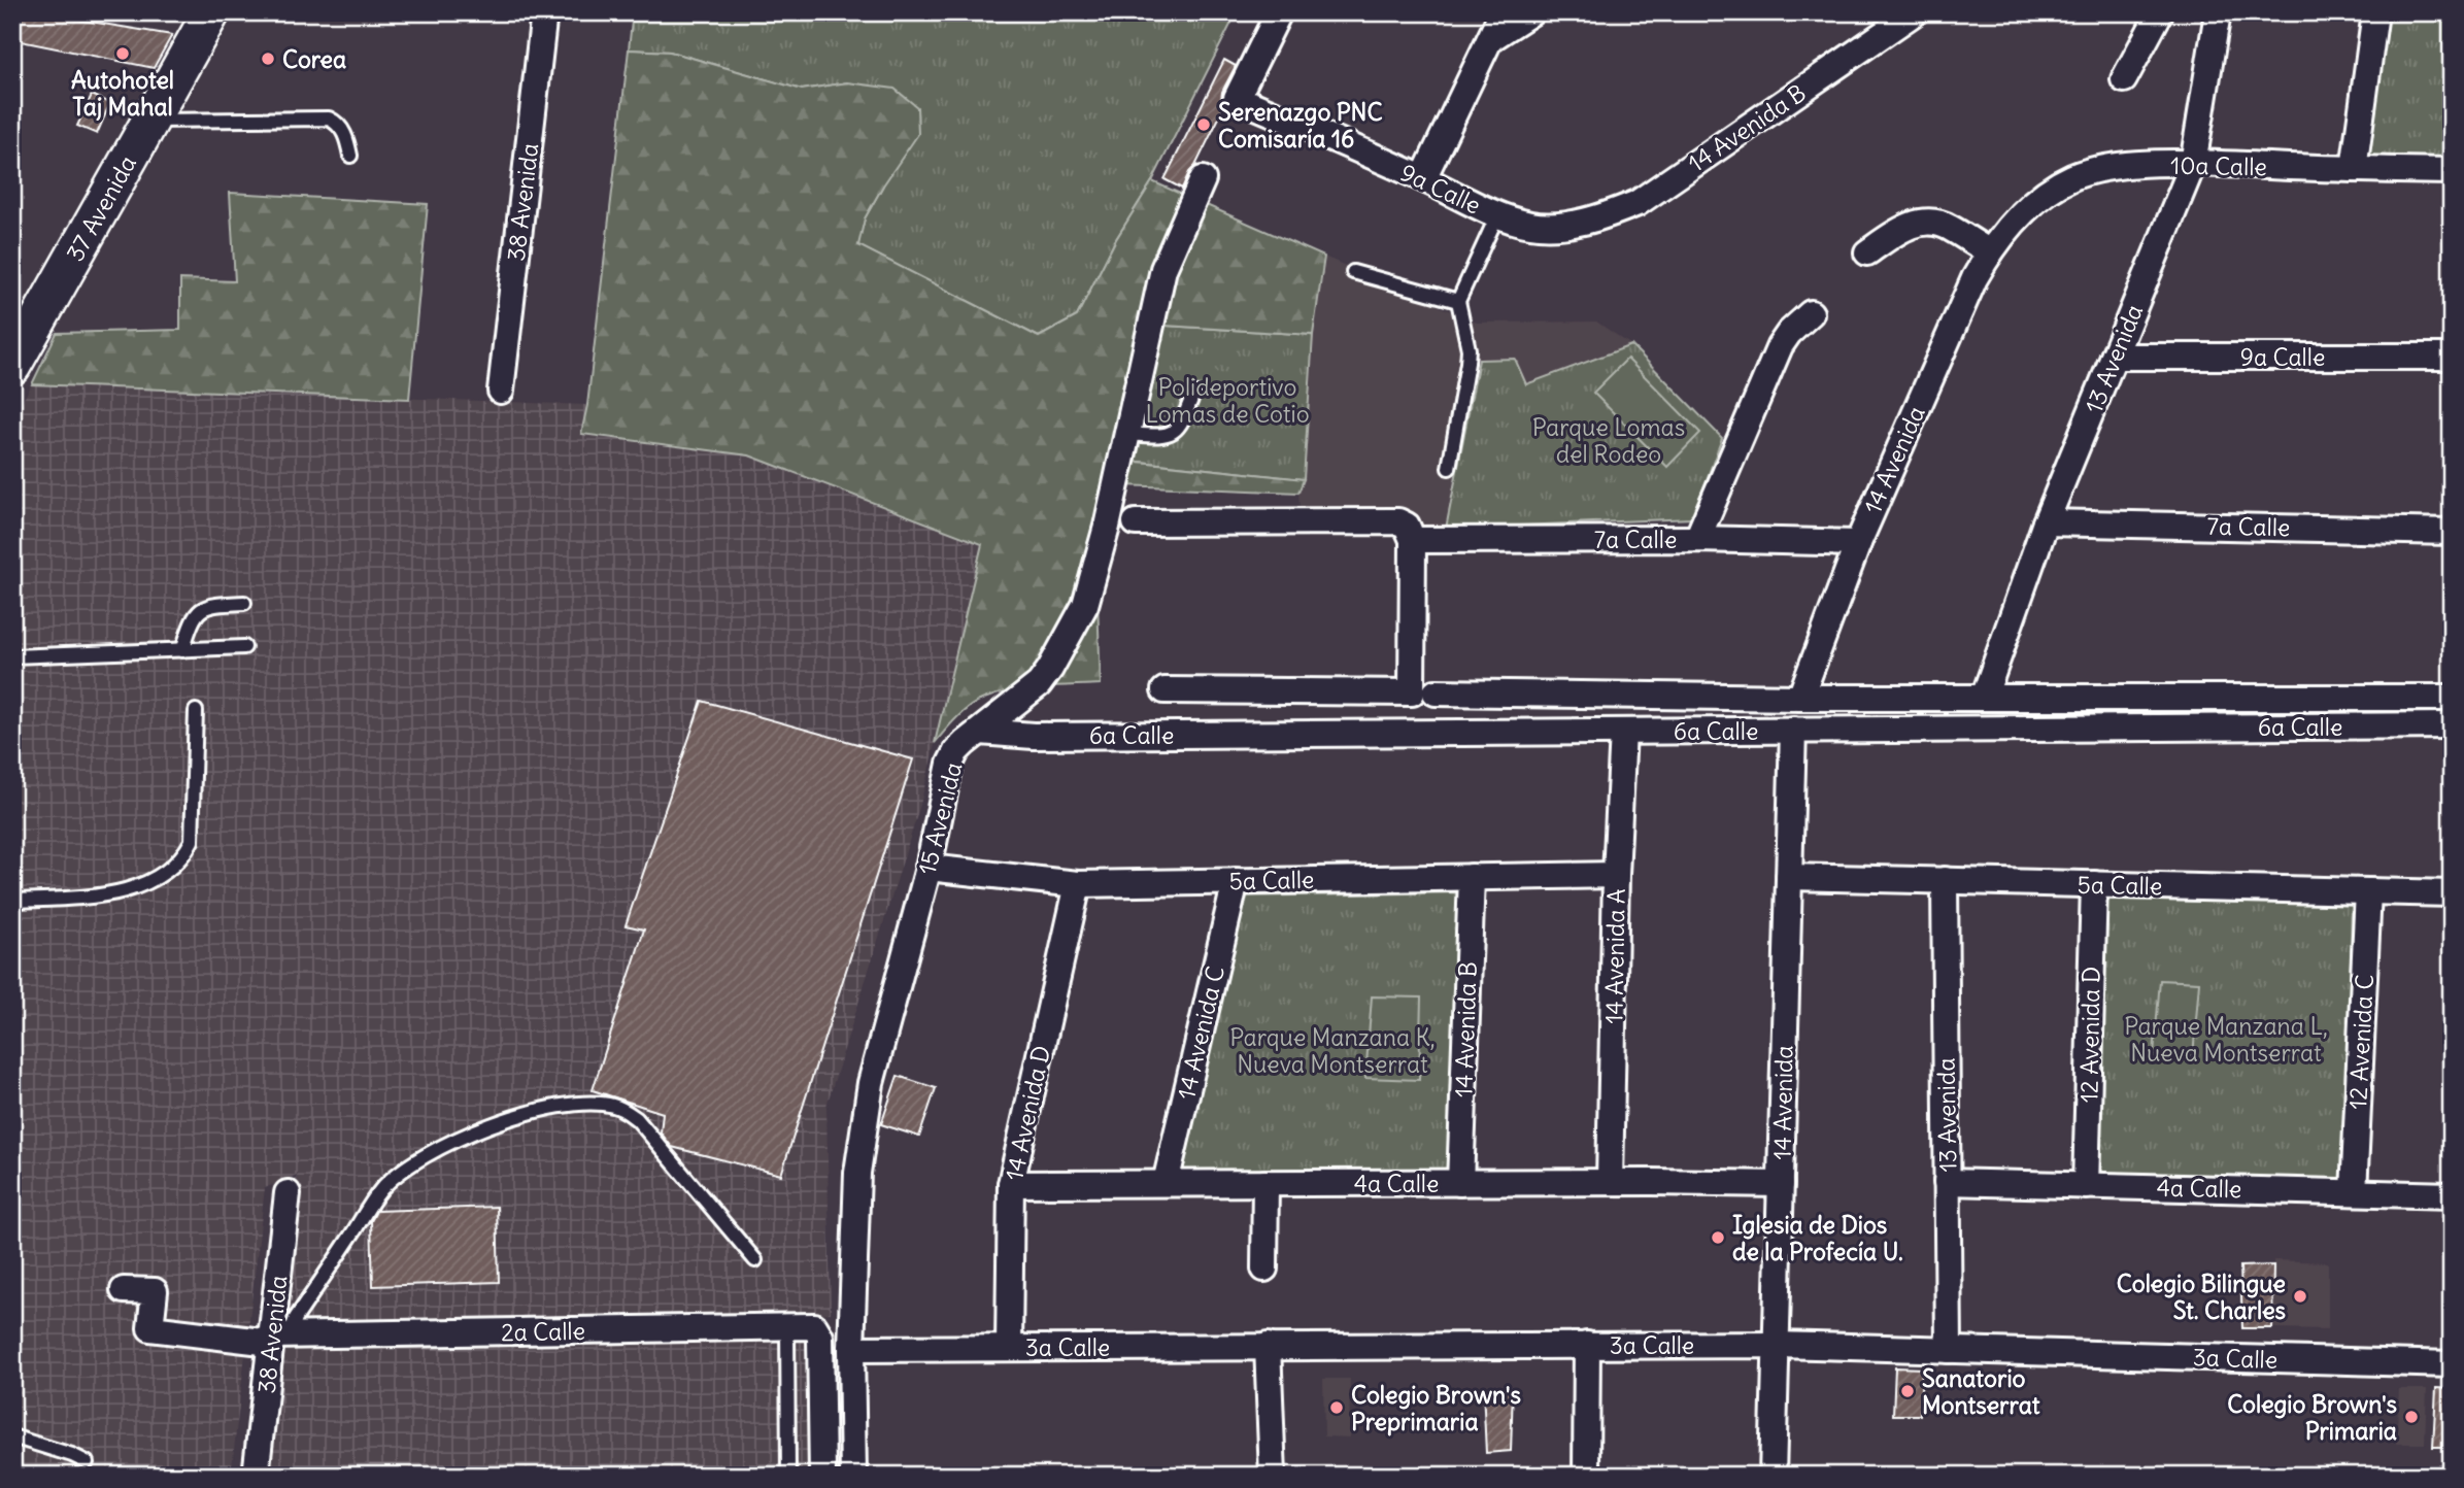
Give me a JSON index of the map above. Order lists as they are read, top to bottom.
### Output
{
  "streets": {
    "street": [
      "14 Avenida B",
      "10a Calle",
      "9a Calle",
      "38 Avenida",
      "37 Avenida",
      "13 Avenida",
      "14 Avenida",
      "7a Calle",
      "6a Calle",
      "15 Avenida",
      "5a Calle",
      "14 Avenida A",
      "14 Avenida C",
      "12 Avenida D",
      "12 Avenida C",
      "14 Avenida D",
      "4a Calle",
      "2a Calle",
      "3a Calle"
    ]
  },
  "crossings": [
    ["14 Avenida B", "9a Calle"],
    ["14 Avenida B", "5a Calle"],
    ["14 Avenida B", "4a Calle"],
    ["10a Calle", "13 Avenida"],
    ["10a Calle", "14 Avenida"],
    ["9a Calle", "13 Avenida"],
    ["38 Avenida", "2a Calle"],
    ["13 Avenida", "7a Calle"],
    ["13 Avenida", "6a Calle"],
    ["13 Avenida", "5a Calle"],
    ["13 Avenida", "4a Calle"],
    ["13 Avenida", "3a Calle"],
    ["14 Avenida", "7a Calle"],
    ["14 Avenida", "6a Calle"],
    ["14 Avenida", "5a Calle"],
    ["14 Avenida", "4a Calle"],
    ["14 Avenida", "3a Calle"],
    ["6a Calle", "15 Avenida"],
    ["6a Calle", "14 Avenida A"],
    ["15 Avenida", "5a Calle"],
    ["15 Avenida", "3a Calle"],
    ["5a Calle", "14 Avenida A"],
    ["5a Calle", "14 Avenida C"],
    ["5a Calle", "12 Avenida D"],
    ["5a Calle", "12 Avenida C"],
    ["5a Calle", "14 Avenida D"],
    ["14 Avenida A", "4a Calle"],
    ["14 Avenida C", "4a Calle"],
    ["12 Avenida D", "4a Calle"],
    ["12 Avenida C", "4a Calle"],
    ["14 Avenida D", "4a Calle"],
    ["14 Avenida D", "3a Calle"]
  ],
  "parks": [
    "Polideportivo Lomas de Cotio",
    "Parque Lomas del Rodeo",
    "Parque Manzana L, Nueva Montserrat",
    "Parque Manzana K, Nueva Montserrat"
  ],
  "places": [
    "Autohotel Taj Mahal",
    "Corea",
    "Serenazgo PNC Comisaría 16",
    "Iglesia de Dios de la Profecía U.",
    "Colegio Bilingue St. Charles",
    "Sanatorio Montserrat",
    "Colegio Brown's Preprimaria",
    "Colegio Brown's Primaria"
  ]
}
